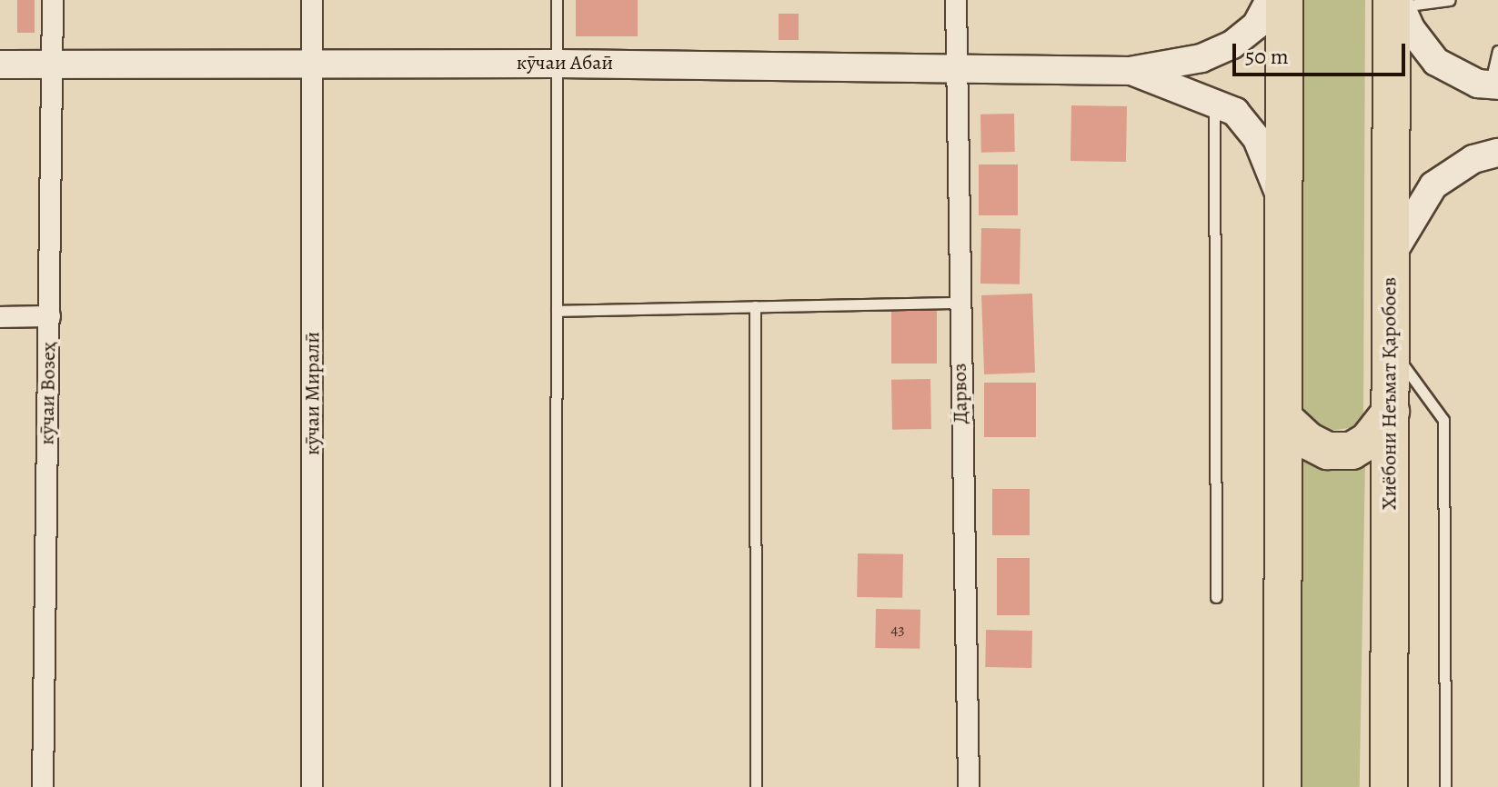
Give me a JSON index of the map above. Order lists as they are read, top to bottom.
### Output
{
  "streets": {
    "highway": ["Хиёбони Неъмат Қаробоев"],
    "street": [
      "кӯчаи Абаӣ",
      "кӯчаи Возеҳ",
      "кӯчаи Миралӣ",
      "Дарвоз"
    ]
  },
  "crossings": [
    ["кӯчаи Абаӣ", "кӯчаи Возеҳ"],
    ["кӯчаи Абаӣ", "кӯчаи Миралӣ"],
    ["кӯчаи Абаӣ", "Дарвоз"]
  ],
  "house_numbers": ["43"],
  "scale_bar": "50 m"
}
